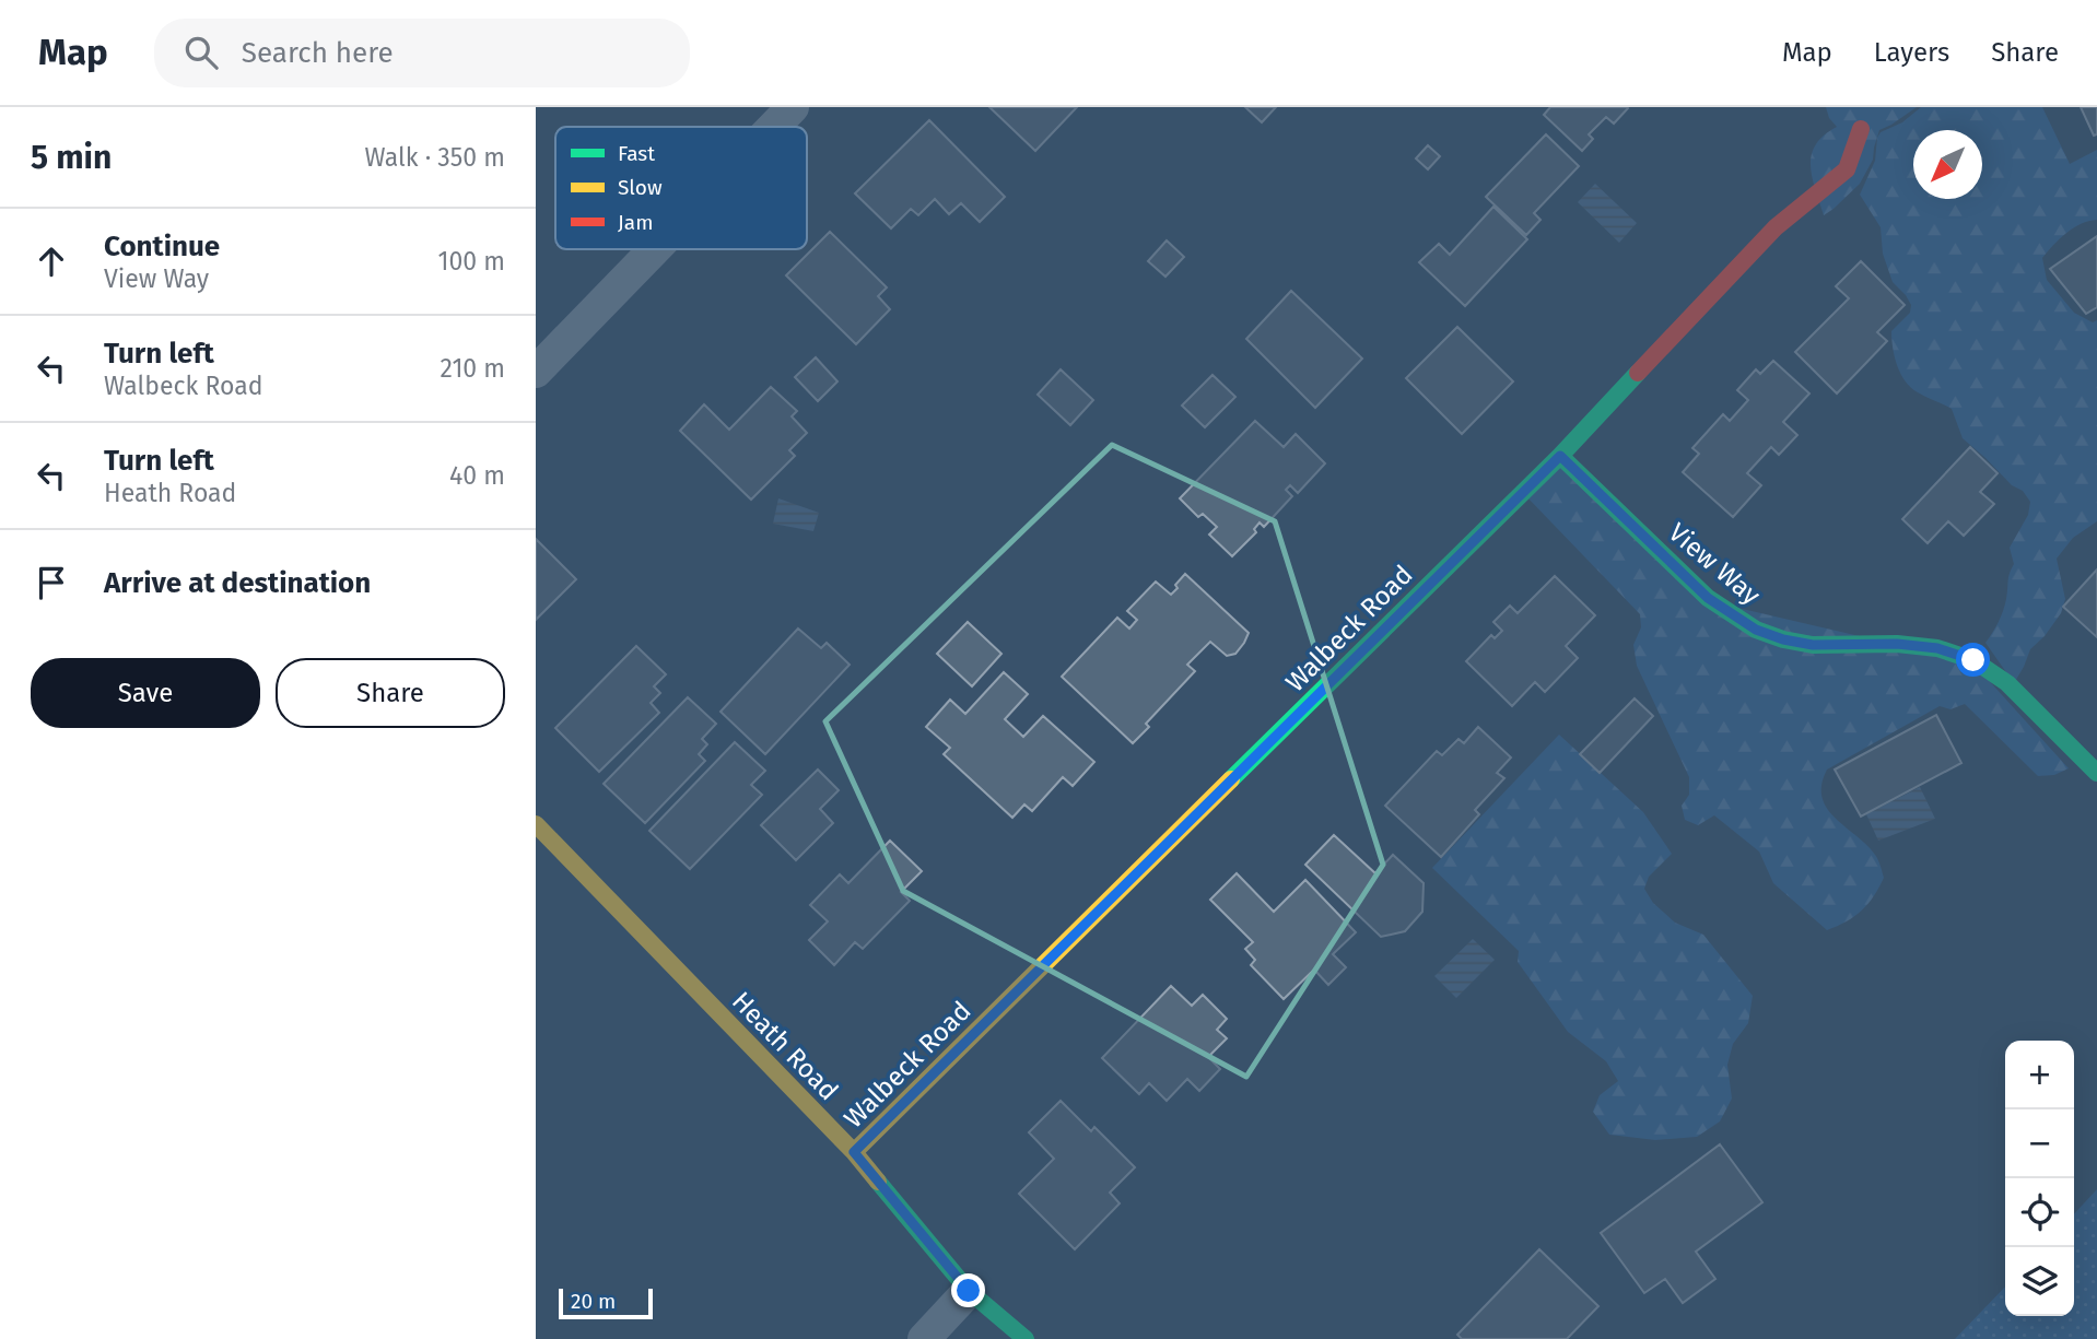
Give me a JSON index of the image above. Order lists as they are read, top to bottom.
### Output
{
  "streets": {
    "street": ["View Way", "Walbeck Road", "Heath Road"]
  },
  "crossings": [
    ["View Way", "Walbeck Road"],
    ["Walbeck Road", "Heath Road"]
  ],
  "legend": ["Fast", "Slow", "Jam"],
  "scale_bar": "20 m",
  "north": "bottom left",
  "page": {
    "header": "Map",
    "search": "Search here",
    "nav": ["Map", "Layers", "Share"],
    "heading": ["5 min", "Walk · 350 m"],
    "list": [
      ["Continue", "View Way", "100 m"],
      ["Turn left", "Walbeck Road", "210 m"],
      ["Turn left", "Heath Road", "40 m"],
      "Arrive at destination"
    ],
    "buttons": ["Save", "Share"],
    "map_buttons": ["+", "−"],
    "scale": "20 m"
  }
}
